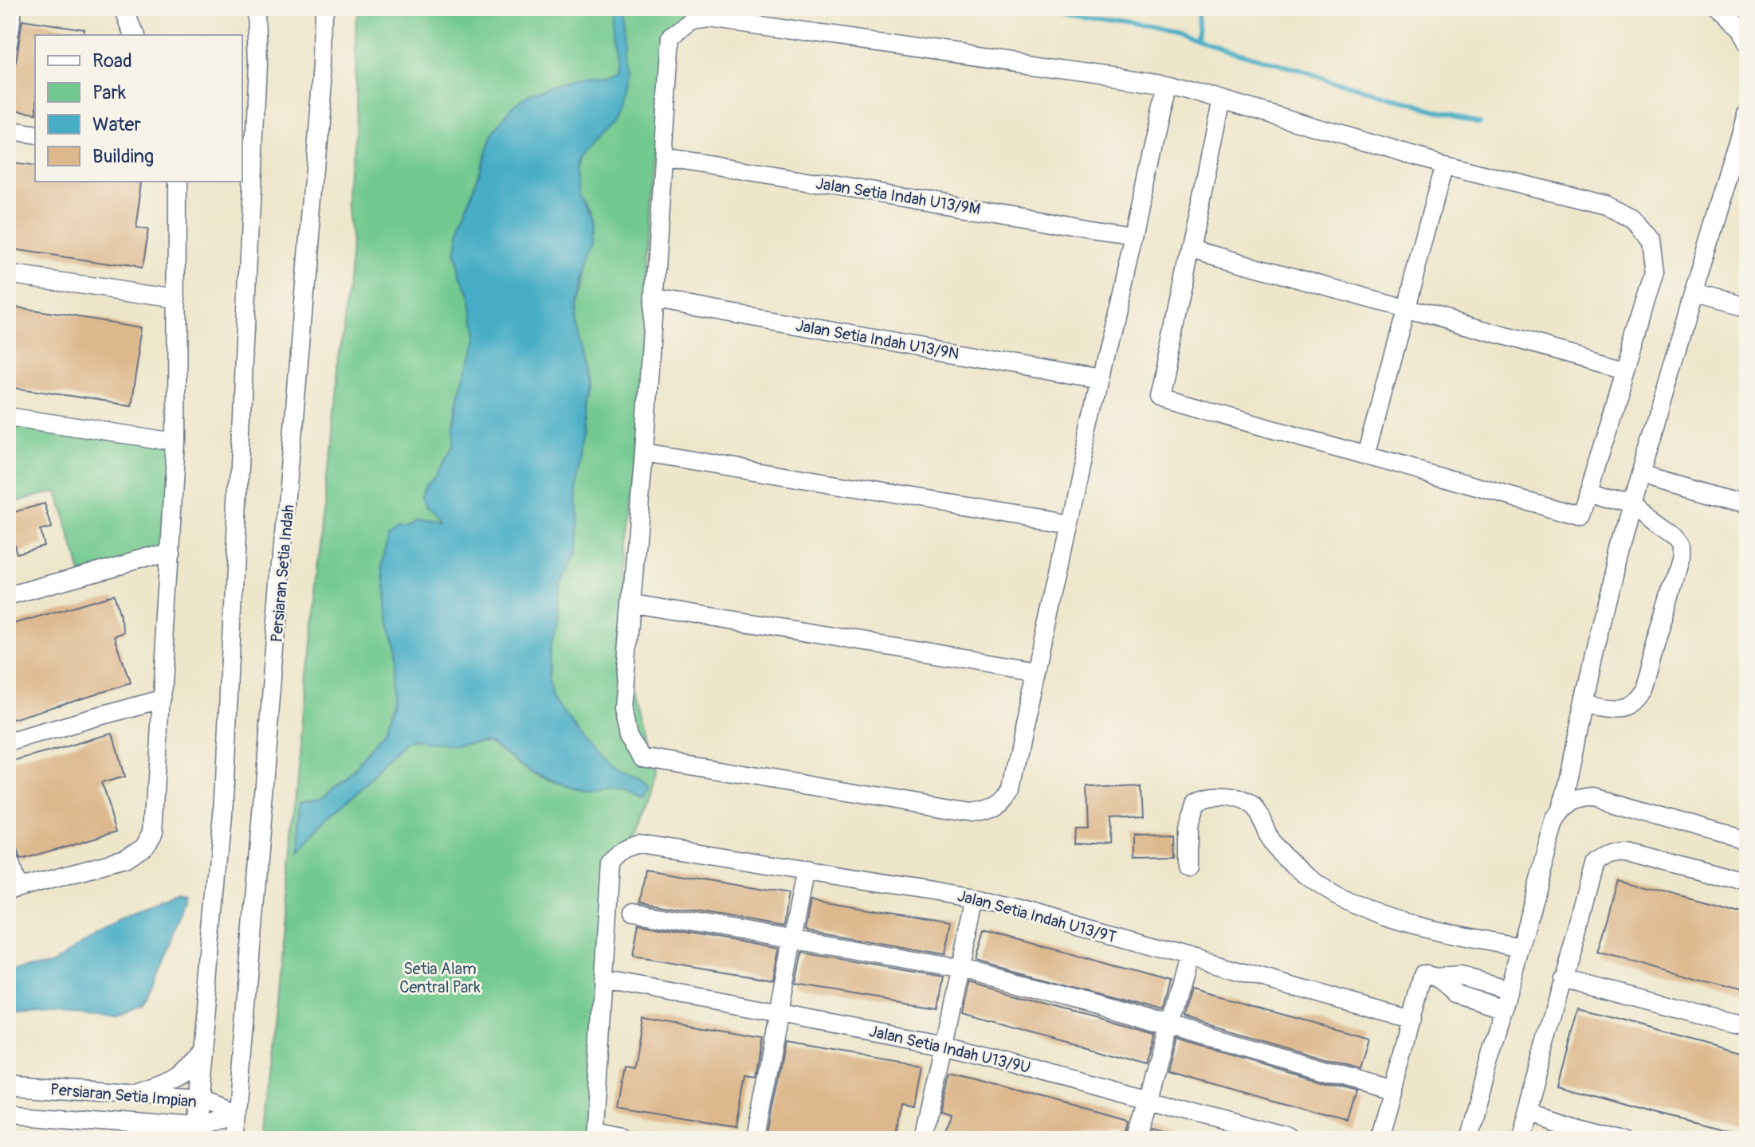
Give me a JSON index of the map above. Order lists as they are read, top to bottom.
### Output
{
  "streets": {
    "street": [
      "Jalan Setia Indah U13/9M",
      "Jalan Setia Indah U13/9N",
      "Persiaran Setia Indah",
      "Jalan Setia Indah U13/9T",
      "Jalan Setia Indah U13/9U",
      "Persiaran Setia Impian"
    ]
  },
  "crossings": [
    ["Persiaran Setia Indah", "Persiaran Setia Impian"],
    ["Jalan Setia Indah U13/9T", "Jalan Setia Indah U13/9U"]
  ],
  "parks": ["Setia Alam Central Park"],
  "legend": [
    "Road",
    "Park",
    "Water",
    "Building"
  ]
}
